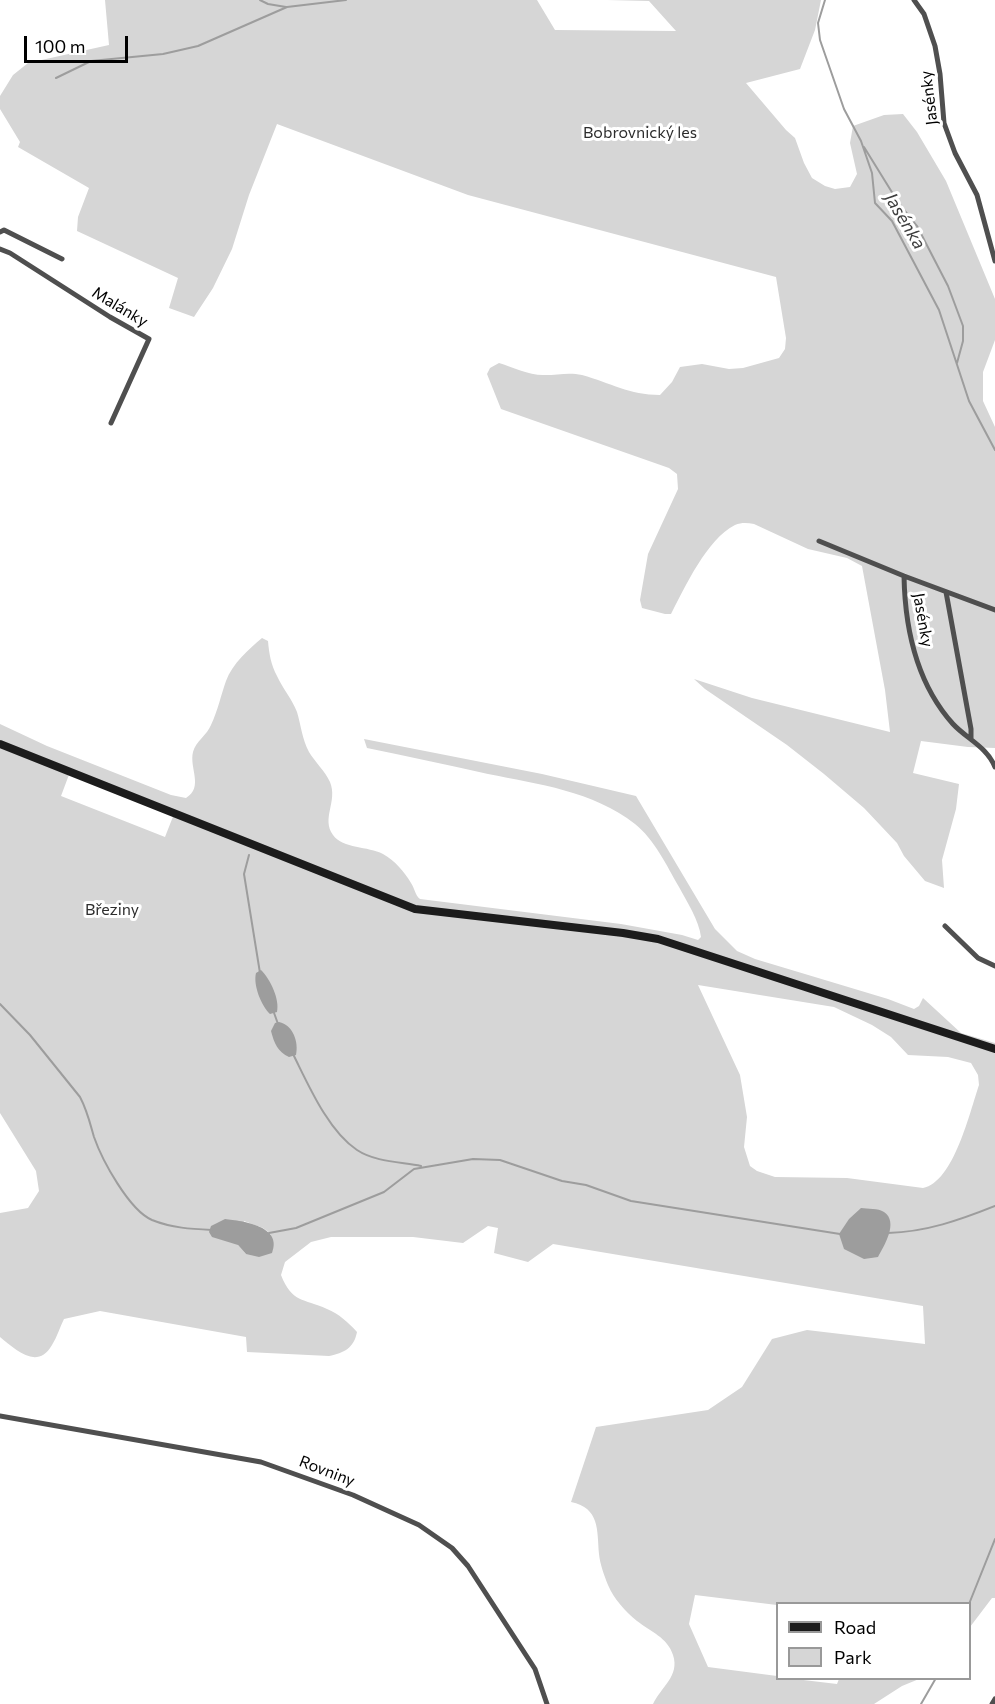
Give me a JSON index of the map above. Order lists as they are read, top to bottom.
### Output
{
  "streets": {
    "street": ["Jasénky", "Malánky", "Rovniny"]
  },
  "water": ["Jasénka"],
  "parks": ["Bobrovnický les", "Březiny"],
  "legend": ["Road", "Park"],
  "scale_bar": "100 m"
}
